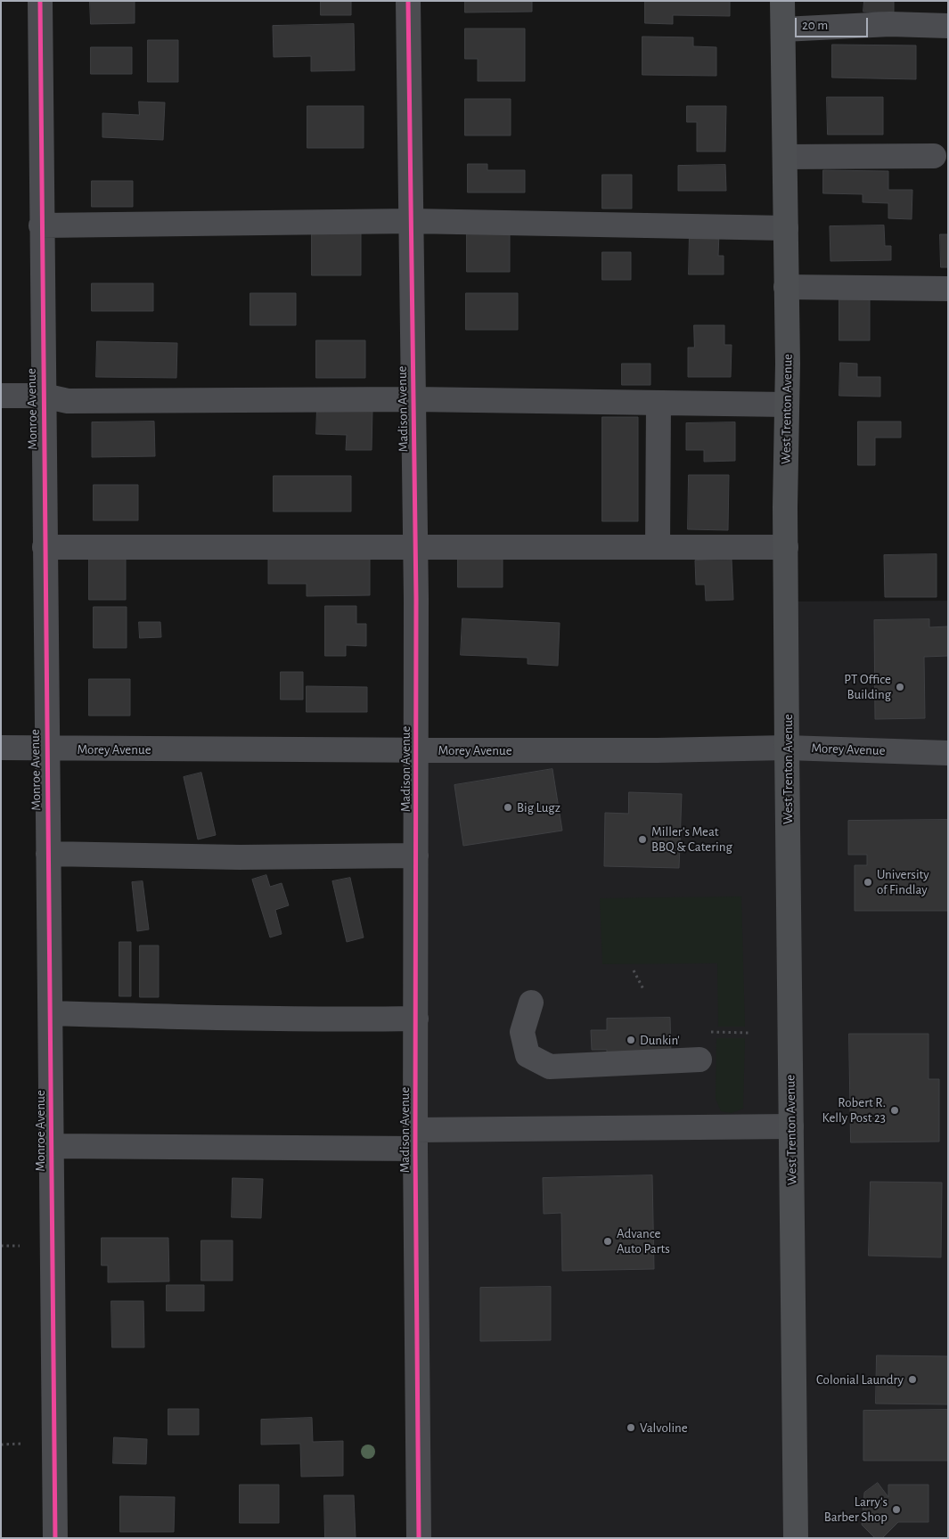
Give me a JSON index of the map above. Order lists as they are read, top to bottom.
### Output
{
  "streets": {
    "main road": ["West Trenton Avenue"],
    "street": ["Monroe Avenue", "Madison Avenue", "Morey Avenue"]
  },
  "crossings": [
    ["Monroe Avenue", "Morey Avenue"],
    ["Madison Avenue", "Morey Avenue"],
    ["West Trenton Avenue", "Morey Avenue"]
  ],
  "places": [
    "PT Office Building",
    "Big Lugz",
    "Miller's Meat BBQ & Catering",
    "University of Findlay",
    "Dunkin'",
    "Robert R. Kelly Post 23",
    "Advance Auto Parts",
    "Colonial Laundry",
    "Valvoline",
    "Larry's Barber Shop"
  ],
  "scale_bar": "20 m"
}
